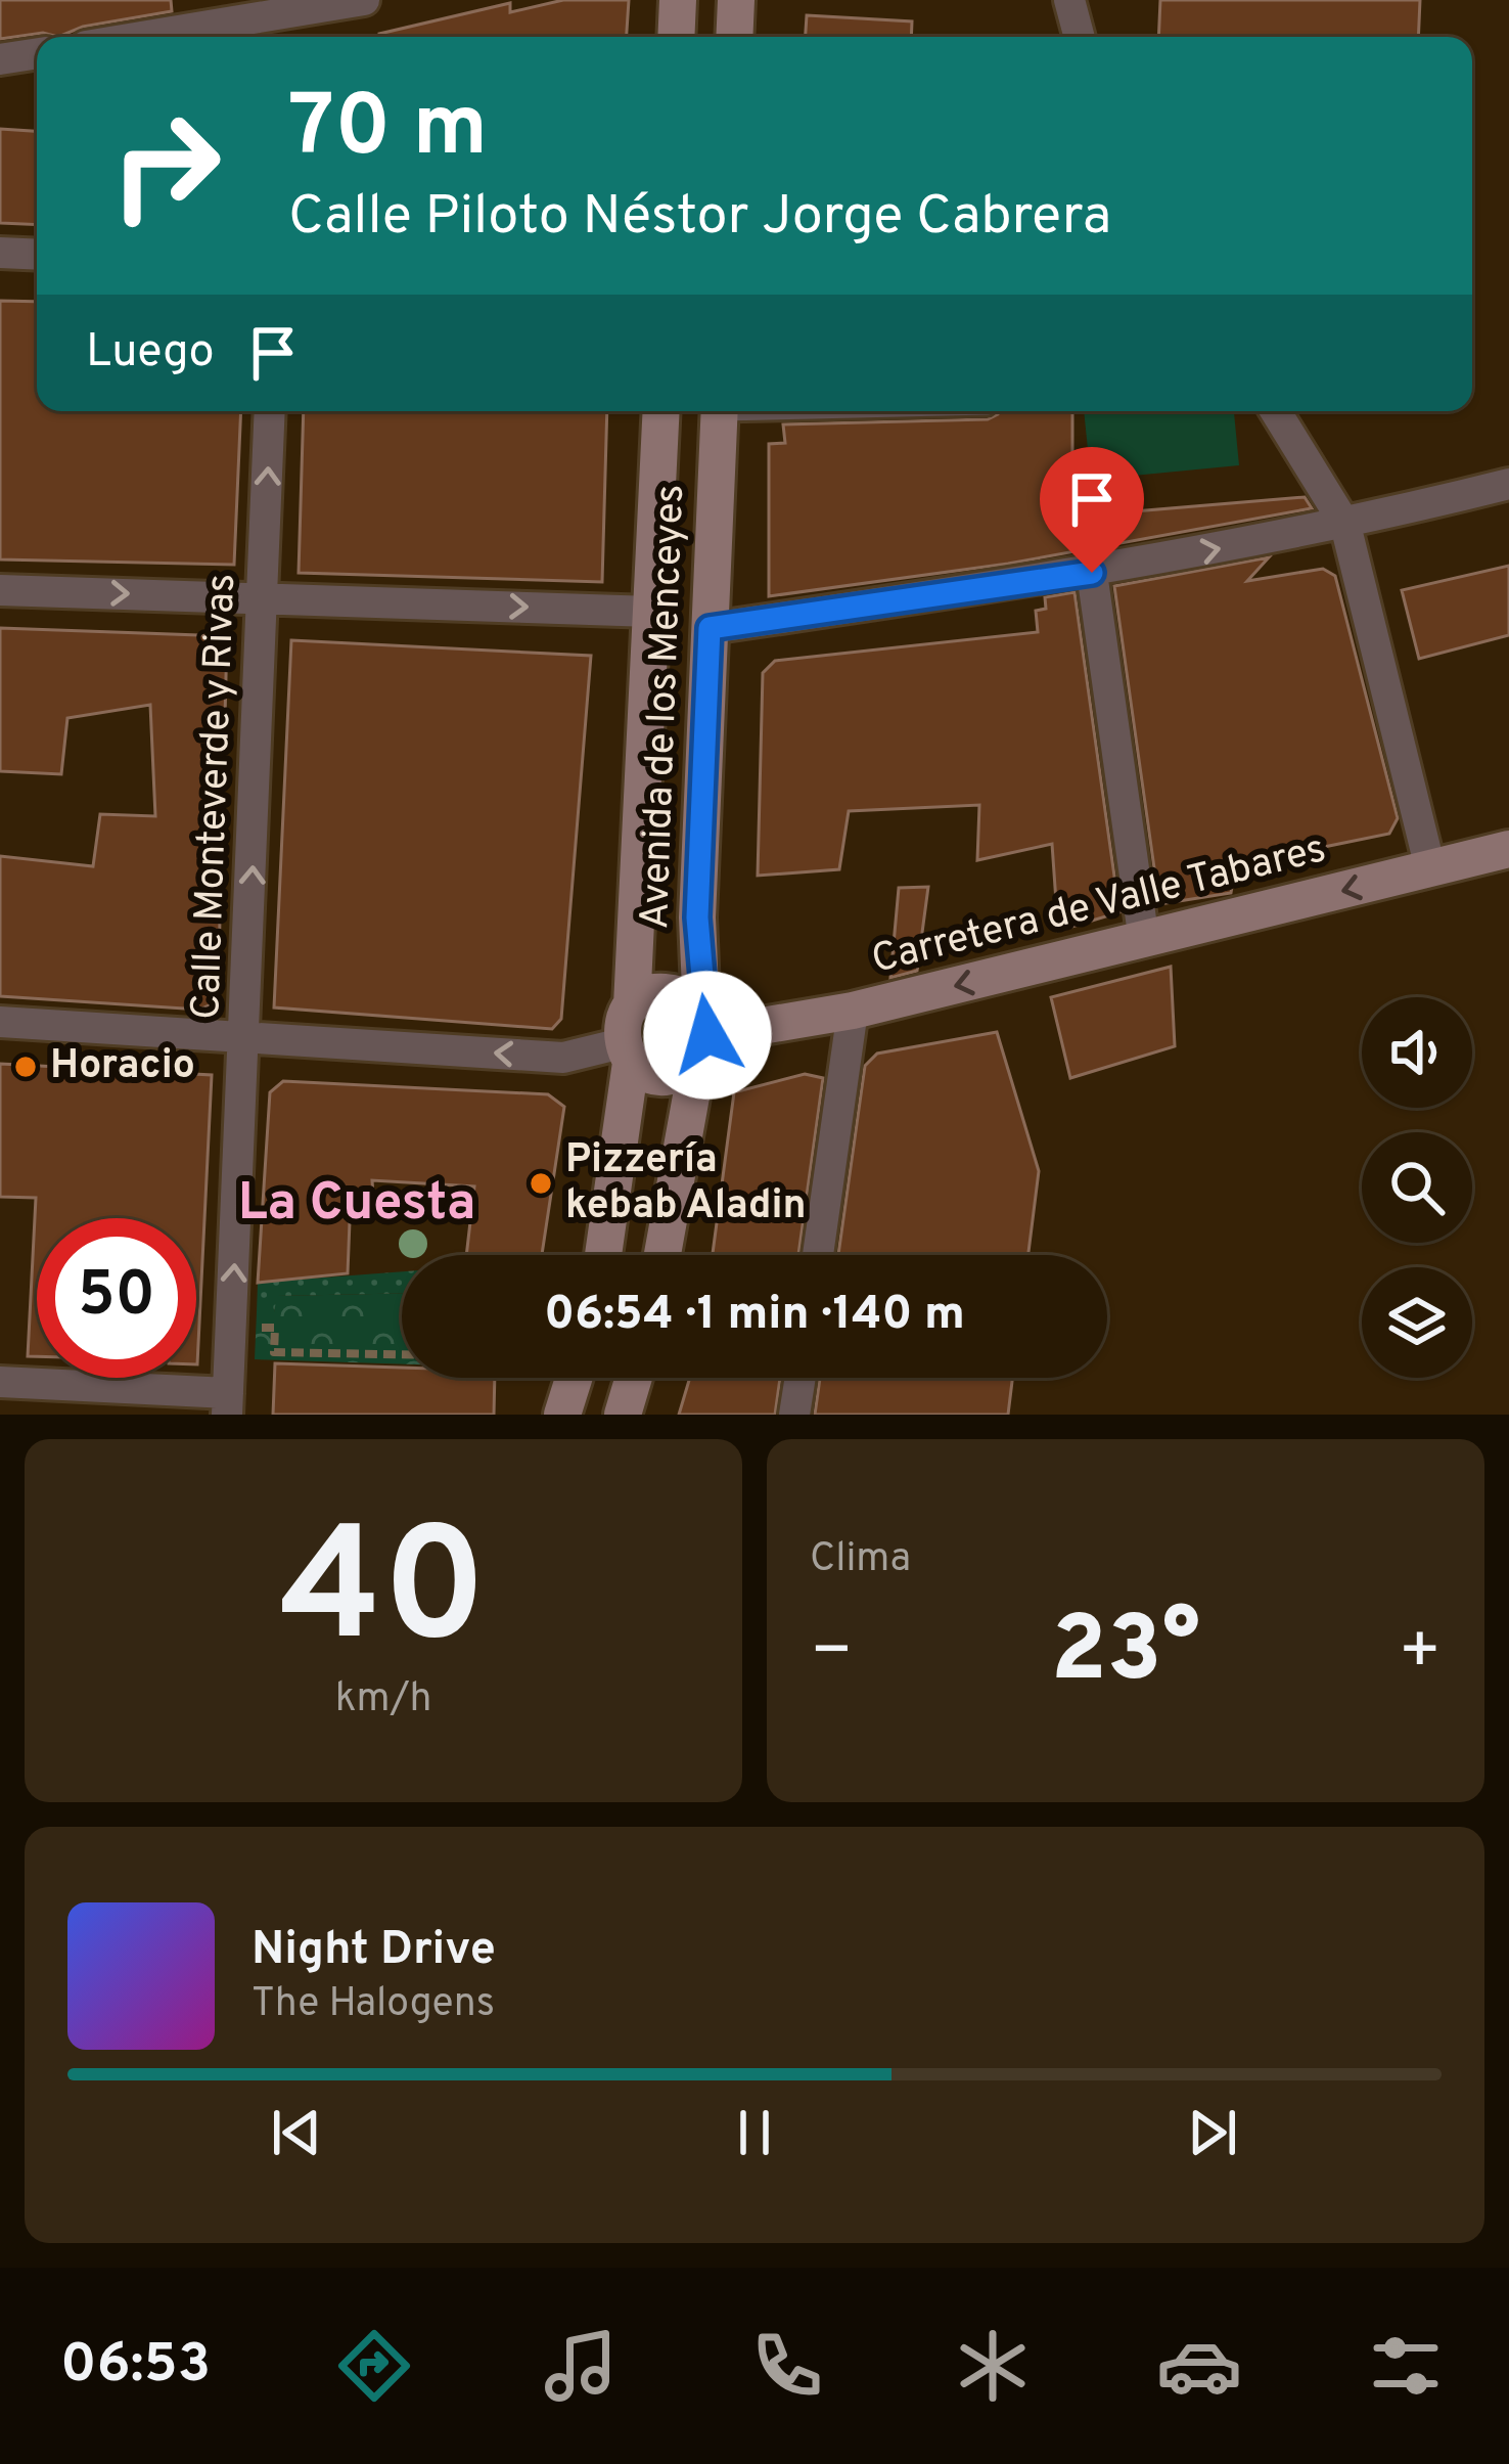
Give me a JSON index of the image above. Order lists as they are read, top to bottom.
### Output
{
  "streets": {
    "main road": ["Avenida de los Menceyes", "Carretera de Valle Tabares"],
    "street": ["Calle Monteverde y Rivas"]
  },
  "crossings": [
    ["Avenida de los Menceyes", "Carretera de Valle Tabares"]
  ],
  "one_way": ["Calle Monteverde y Rivas", "Carretera de Valle Tabares"],
  "districts": ["La Cuesta"],
  "places": ["Horacio", "Pizzería kebab Aladin"],
  "page": {
    "turn": ["70 m", "Calle Piloto Néstor Jorge Cabrera"],
    "then": "Luego",
    "limit": "50",
    "trip": "06:54 · 1 min · 140 m",
    "tile": [
      ["40", "km/h"],
      "Clima"
    ],
    "heat": ["−", "23°", "+"],
    "song": ["Night Drive", "The Halogens"],
    "tabs": "06:53"
  }
}
